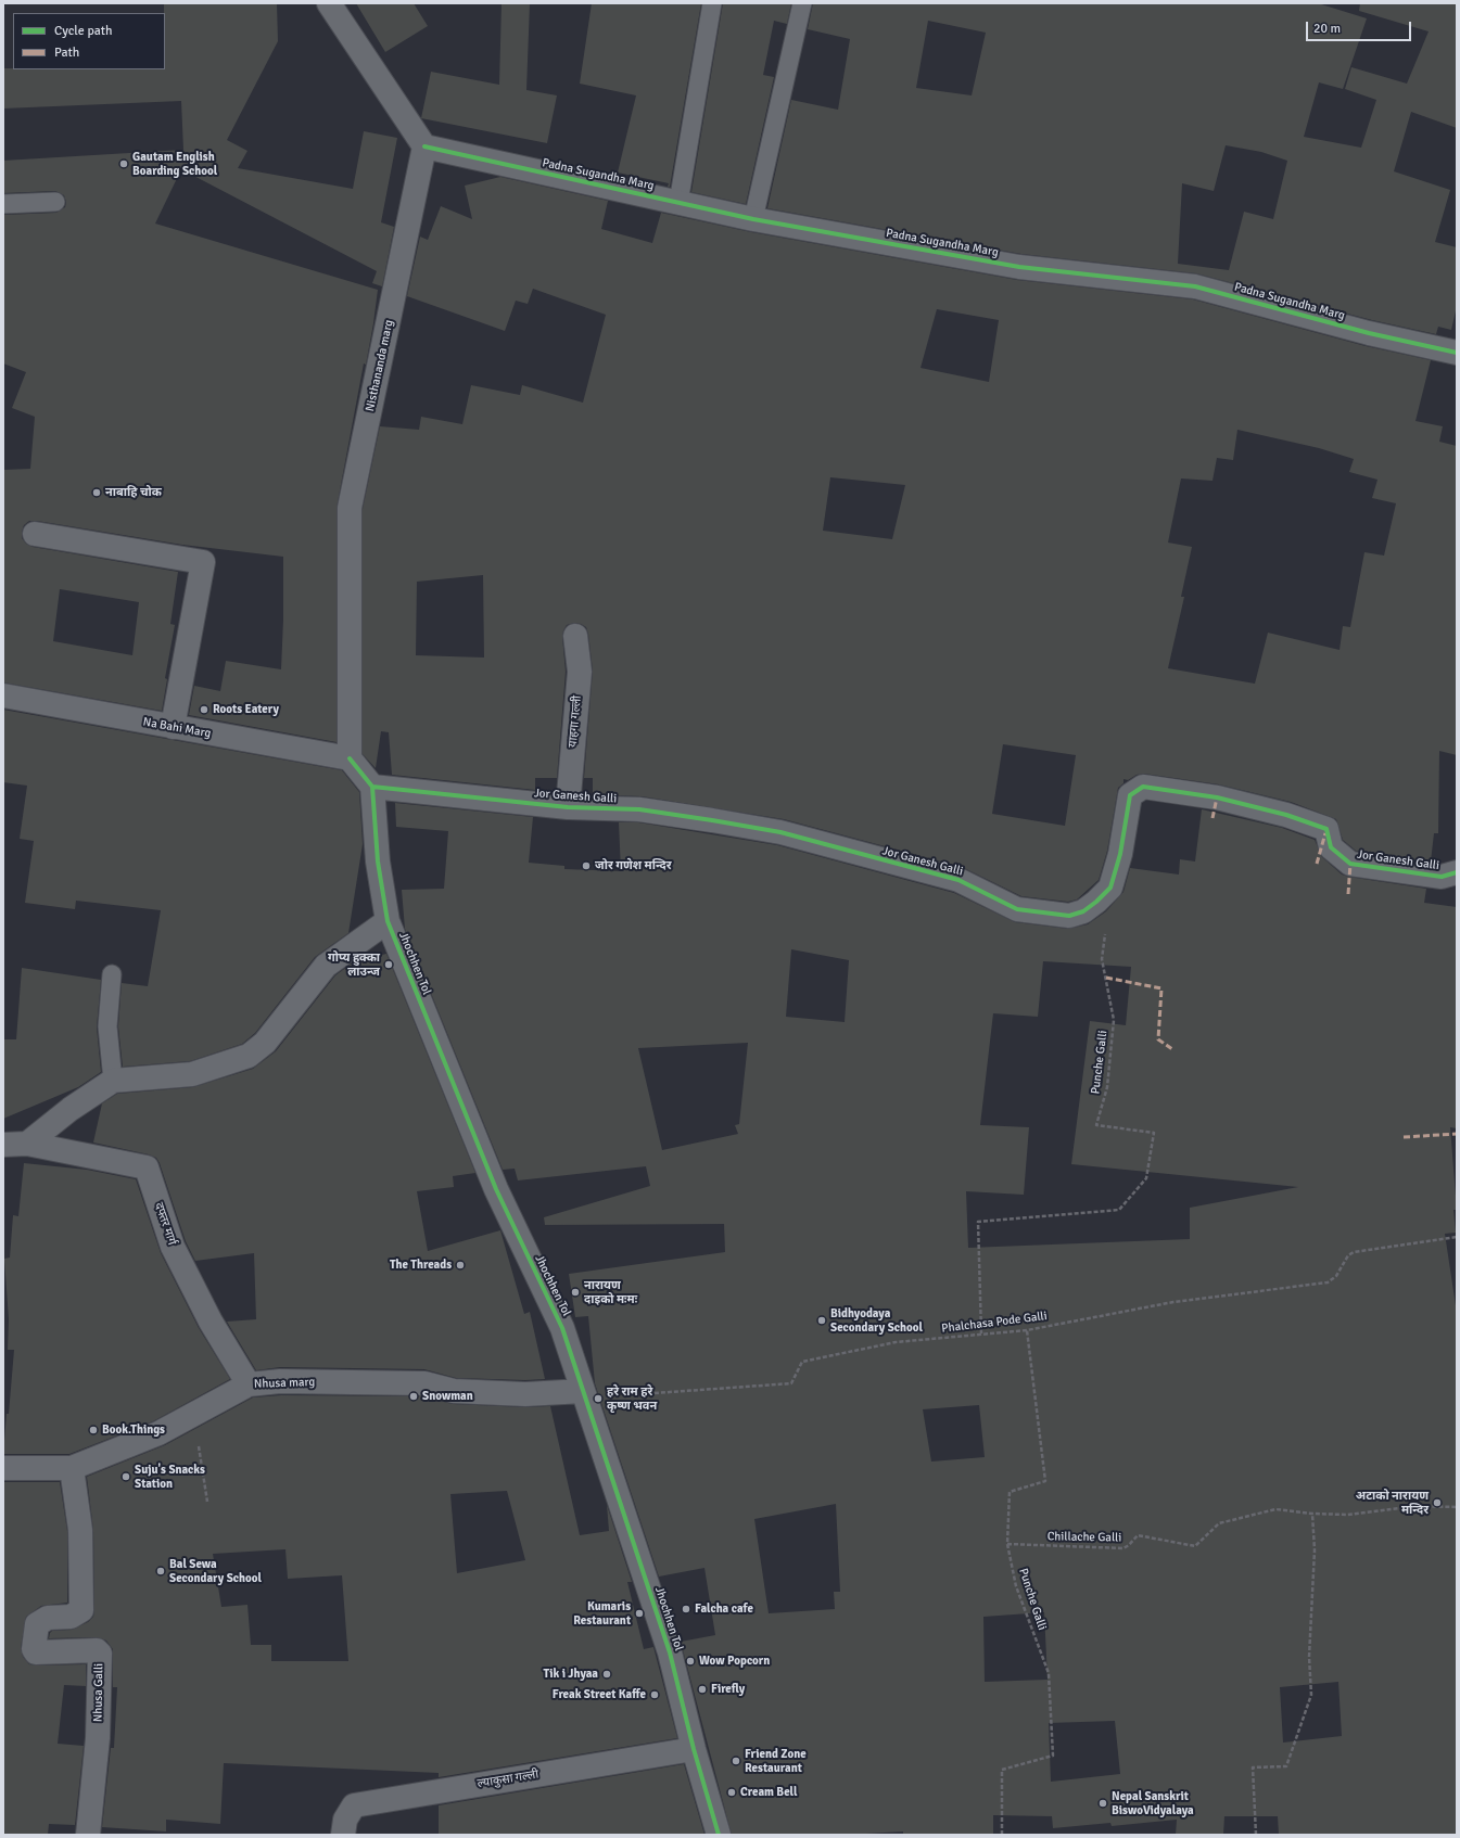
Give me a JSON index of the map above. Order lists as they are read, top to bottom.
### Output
{
  "streets": {
    "street": [
      "Padna Sugandha Marg",
      "Nisthananda marg",
      "याहगा गल्ली",
      "Na Bahi Marg",
      "Jor Ganesh Galli",
      "Jhochhen Tol",
      "दफ्तर मार्ग",
      "Nhusa marg",
      "Nhusa Galli",
      "ल्याकुसा गल्ली"
    ],
    "path": ["Punche Galli", "Phalchasa Pode Galli", "Chillache Galli"]
  },
  "crossings": [
    ["Padna Sugandha Marg", "Nisthananda marg"],
    ["Nisthananda marg", "Na Bahi Marg"],
    ["याहगा गल्ली", "Jor Ganesh Galli"],
    ["Jor Ganesh Galli", "Jhochhen Tol"],
    ["Jhochhen Tol", "Phalchasa Pode Galli"],
    ["Jhochhen Tol", "Nhusa marg"],
    ["Jhochhen Tol", "ल्याकुसा गल्ली"],
    ["Punche Galli", "Phalchasa Pode Galli"],
    ["Punche Galli", "Chillache Galli"],
    ["दफ्तर मार्ग", "Nhusa marg"],
    ["Phalchasa Pode Galli", "Nhusa marg"],
    ["Nhusa marg", "Nhusa Galli"]
  ],
  "places": [
    "Gautam English Boarding School",
    "नाबाहि चोक",
    "Roots Eatery",
    "जोर गणेश मन्दिर",
    "गोप्य हुक्का लाउन्ज",
    "The Threads",
    "नारायण दाइको मःमः",
    "Bidhyodaya Secondary School",
    "Snowman",
    "हरे राम हरे कृष्ण भवन",
    "Book.Things",
    "Suju's Snacks Station",
    "अटाको नारायण मन्दिर",
    "Bal Sewa Secondary School",
    "Falcha cafe",
    "Kumaris Restaurant",
    "Wow Popcorn",
    "Tik i Jhyaa",
    "Firefly",
    "Freak Street Kaffe",
    "Friend Zone Restaurant",
    "Cream Bell",
    "Nepal Sanskrit BiswoVidyalaya"
  ],
  "legend": ["Cycle path", "Path"],
  "scale_bar": "20 m"
}
